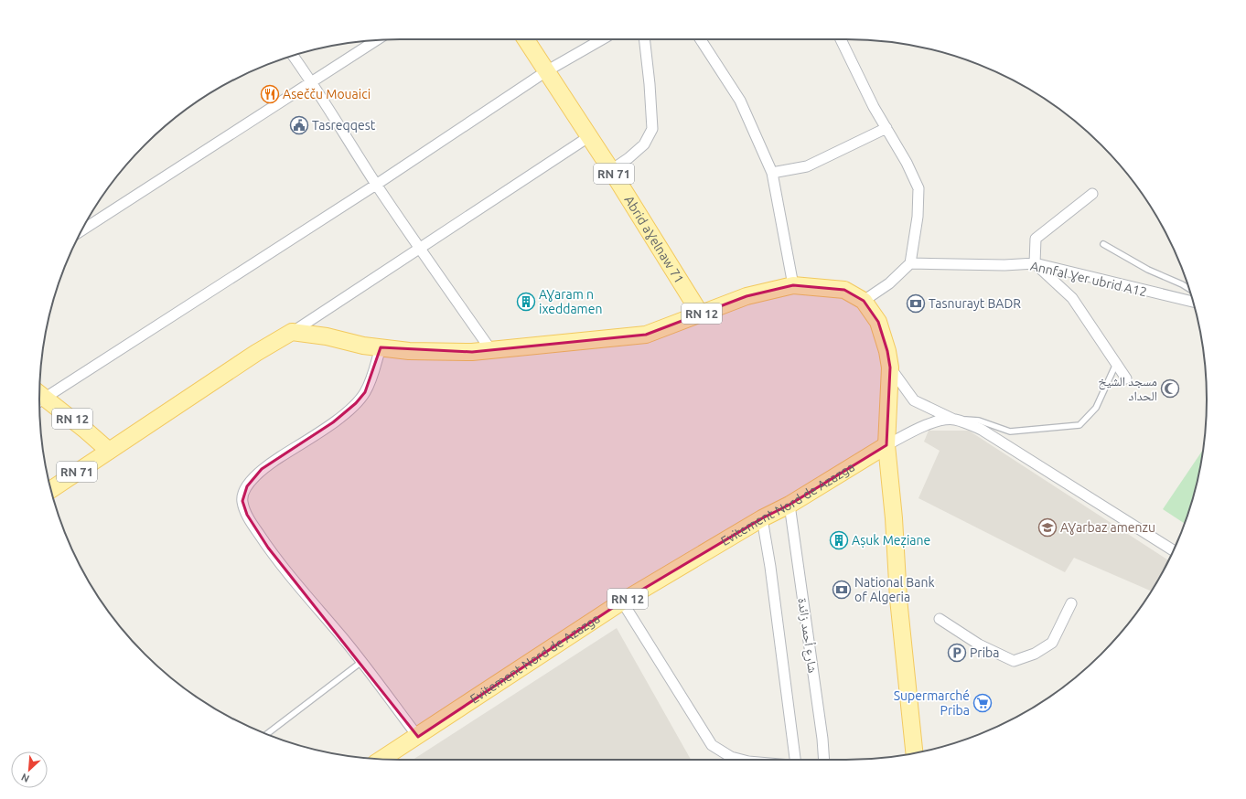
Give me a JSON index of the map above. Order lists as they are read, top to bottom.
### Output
{
  "streets": {
    "main road": [
      "RN 71",
      "Abrid aɣelnaw 71",
      "RN 12",
      "Evitement Nord de Azazga"
    ],
    "street": ["Annfal ɣer ubrid A12", "شارع أحمد زائدة"]
  },
  "crossings": [
    ["RN 71", "RN 12"],
    ["Abrid aɣelnaw 71", "RN 12"],
    ["RN 12", "Evitement Nord de Azazga"],
    ["Evitement Nord de Azazga", "شارع أحمد زائدة"]
  ],
  "places": {
    "restaurant": ["Asečču Mouaici"],
    "public building": ["Tasreqqest"],
    "building": ["Aɣaram n ixeddamen", "Aṣuk Meẓiane"],
    "bank": ["Tasnurayt BADR", "National Bank of Algeria"],
    "mosque": ["مسجد الشيخ الحداد"],
    "school or university": ["Aɣarbaz amenzu"],
    "parking": ["Priba"],
    "supermarket": ["Supermarché Priba"]
  },
  "north": "bottom left"
}
